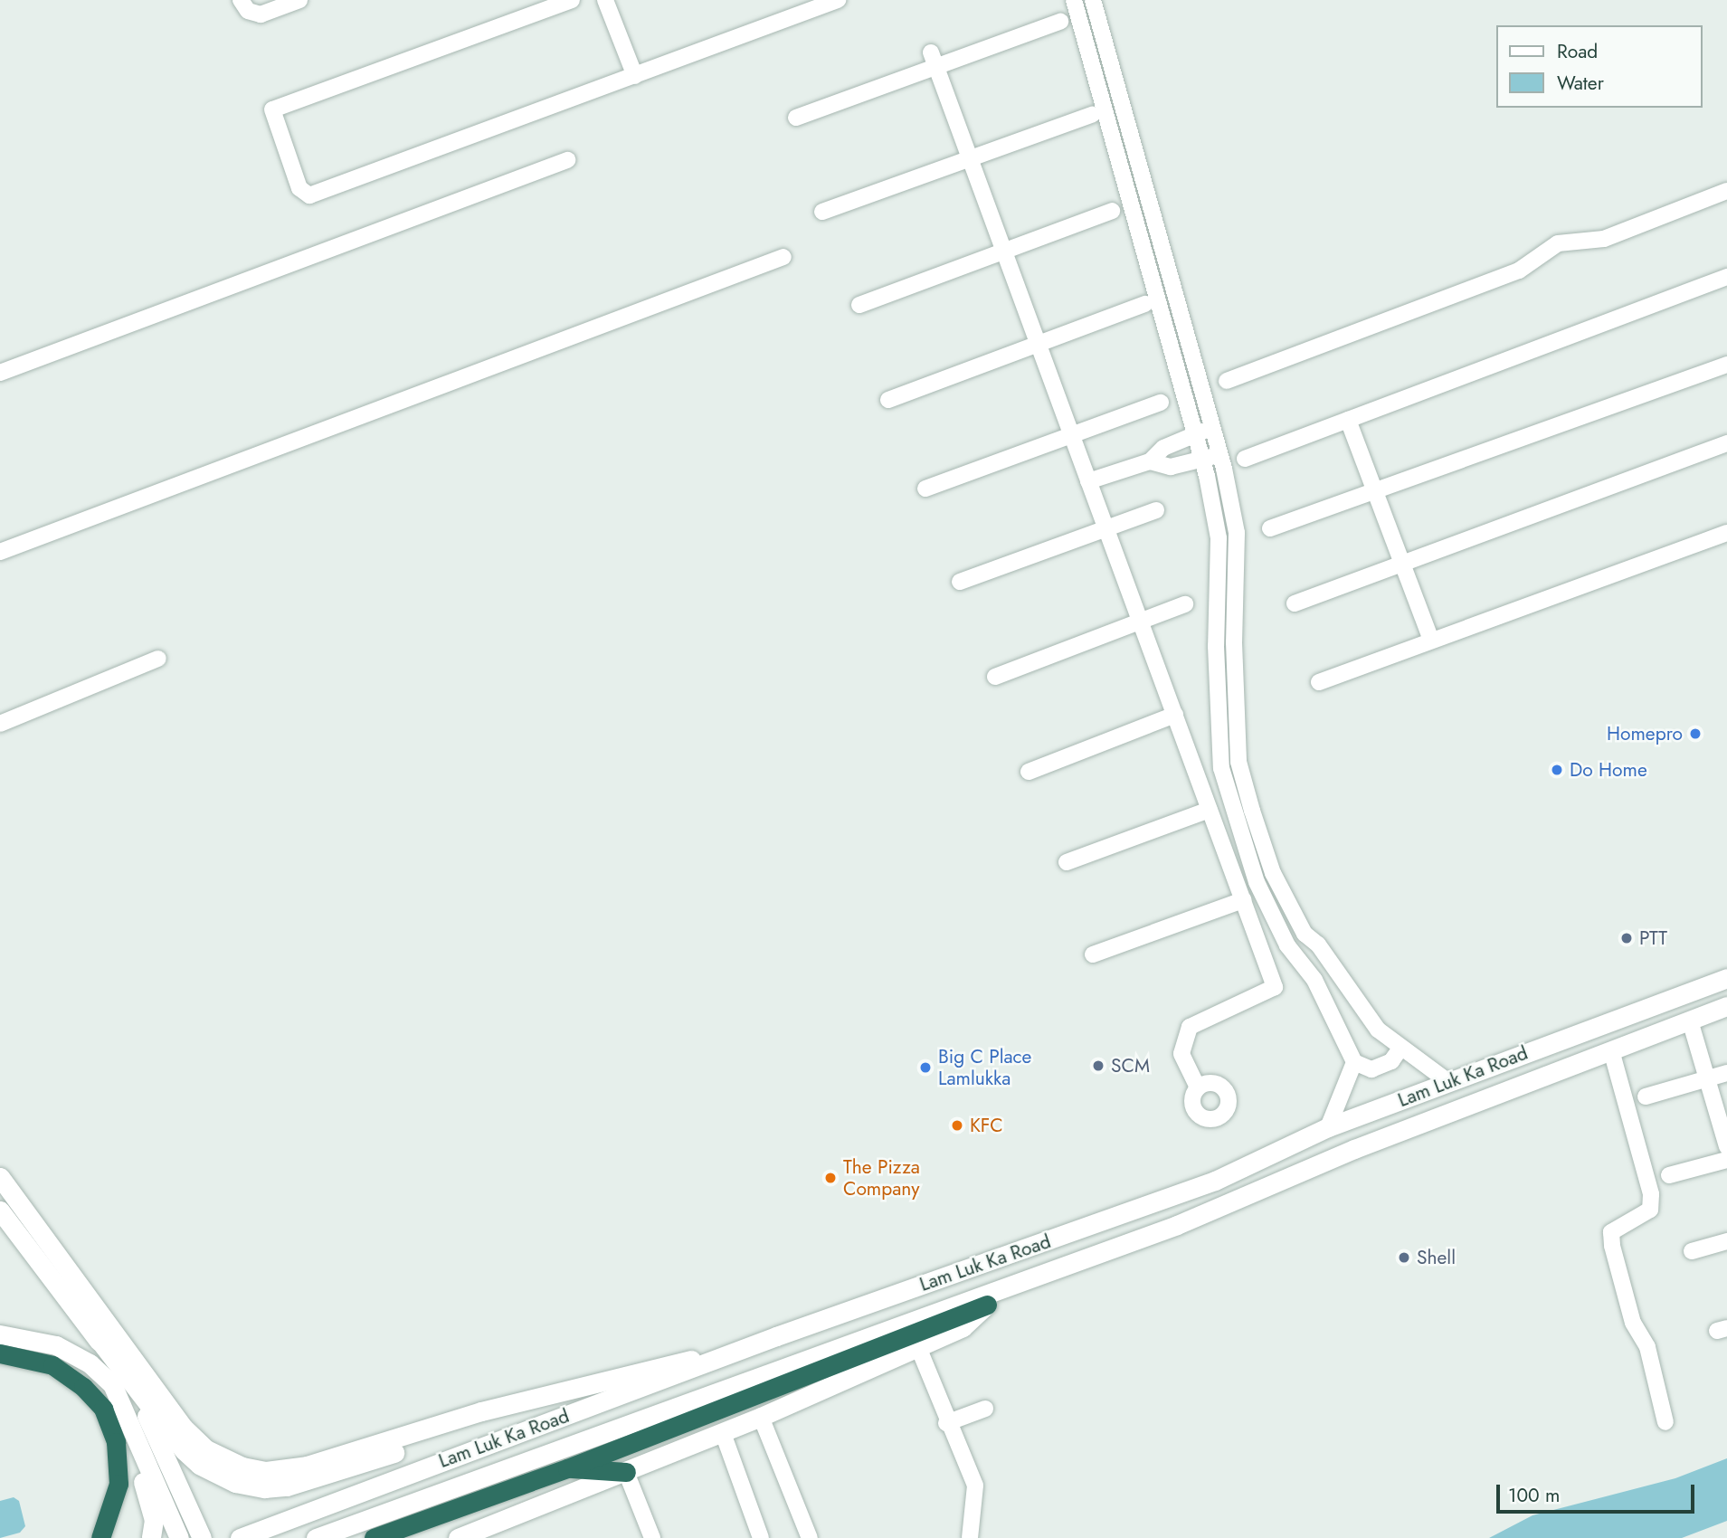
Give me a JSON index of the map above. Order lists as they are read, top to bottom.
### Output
{
  "streets": {
    "main road": ["Lam Luk Ka Road"]
  },
  "places": [
    "Homepro",
    "Do Home",
    "PTT",
    "SCM",
    "Big C Place Lamlukka",
    "KFC",
    "The Pizza Company",
    "Shell"
  ],
  "legend": ["Road", "Water"],
  "scale_bar": "100 m"
}
